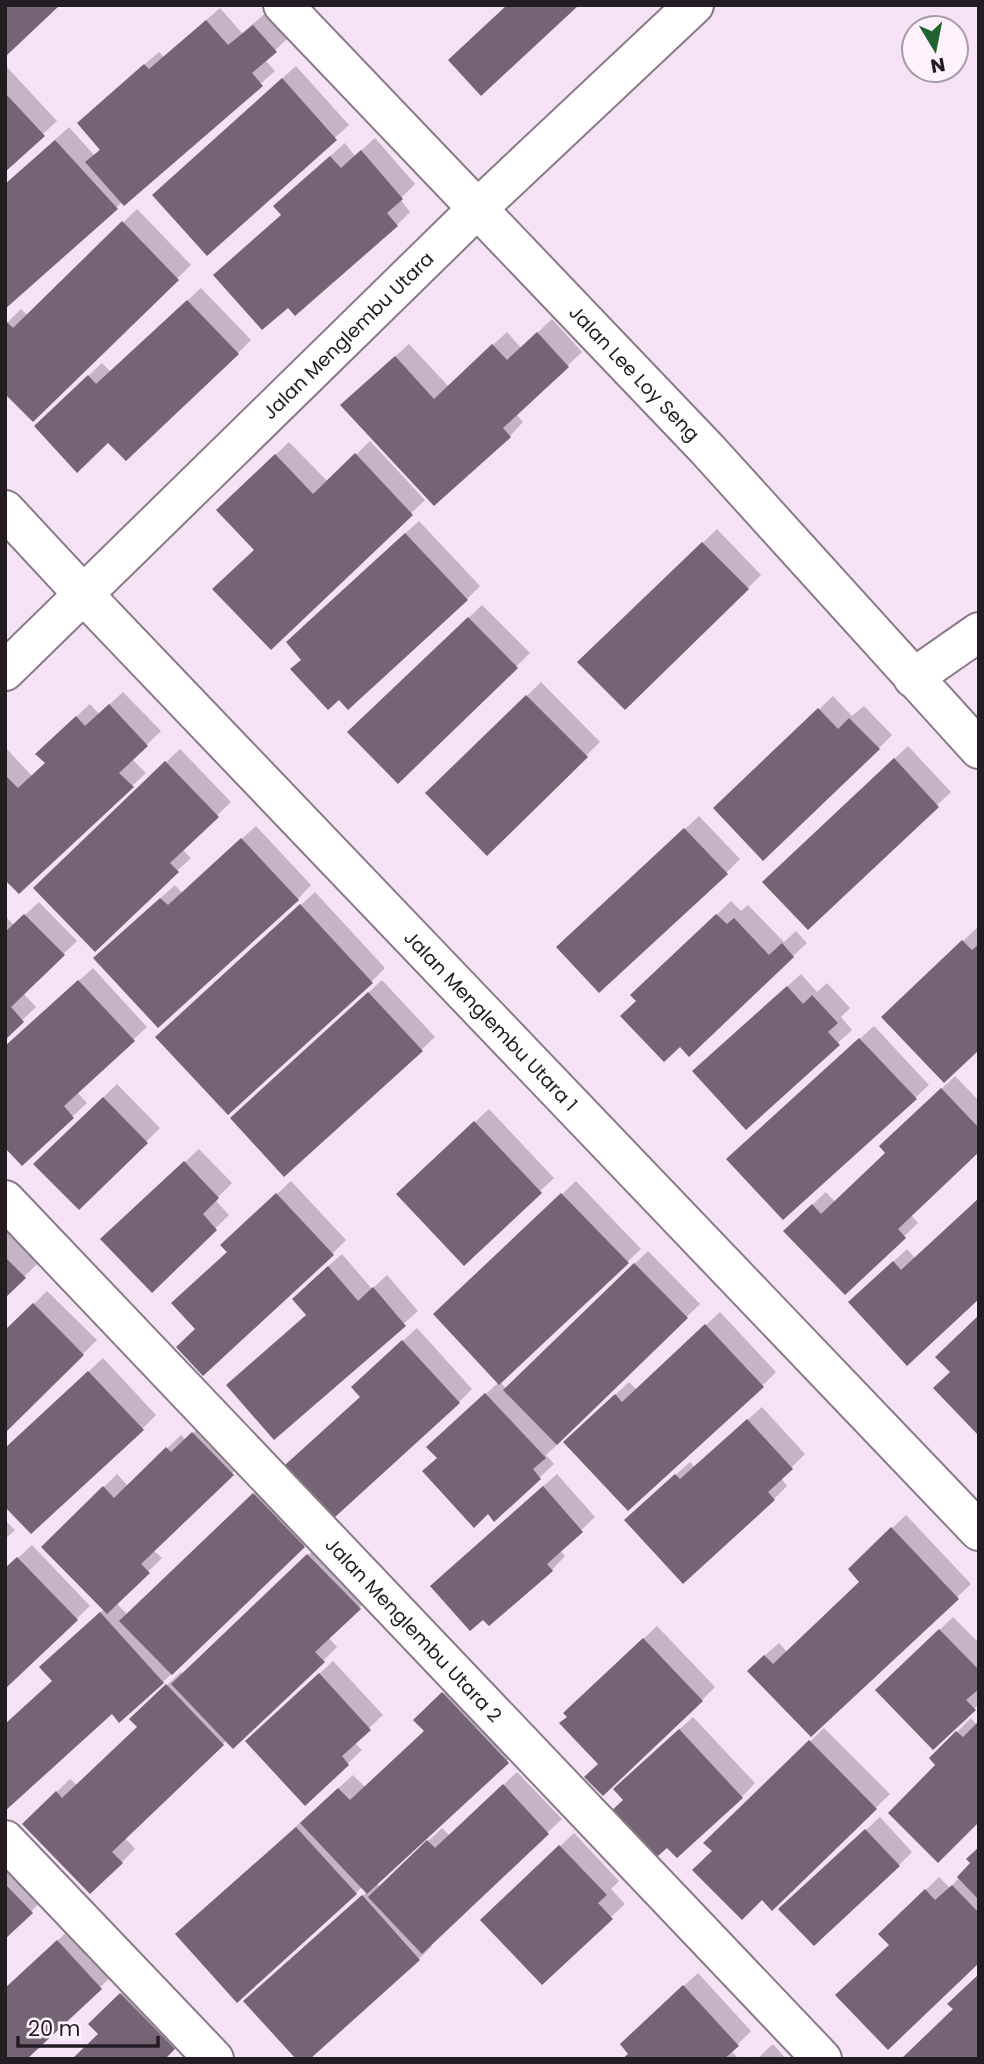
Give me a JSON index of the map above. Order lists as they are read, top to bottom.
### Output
{
  "streets": {
    "street": [
      "Jalan Menglembu Utara",
      "Jalan Lee Loy Seng",
      "Jalan Menglembu Utara 1",
      "Jalan Menglembu Utara 2"
    ]
  },
  "crossings": [
    ["Jalan Menglembu Utara", "Jalan Lee Loy Seng"],
    ["Jalan Menglembu Utara", "Jalan Menglembu Utara 1"]
  ],
  "scale_bar": "20 m",
  "north": "bottom"
}
